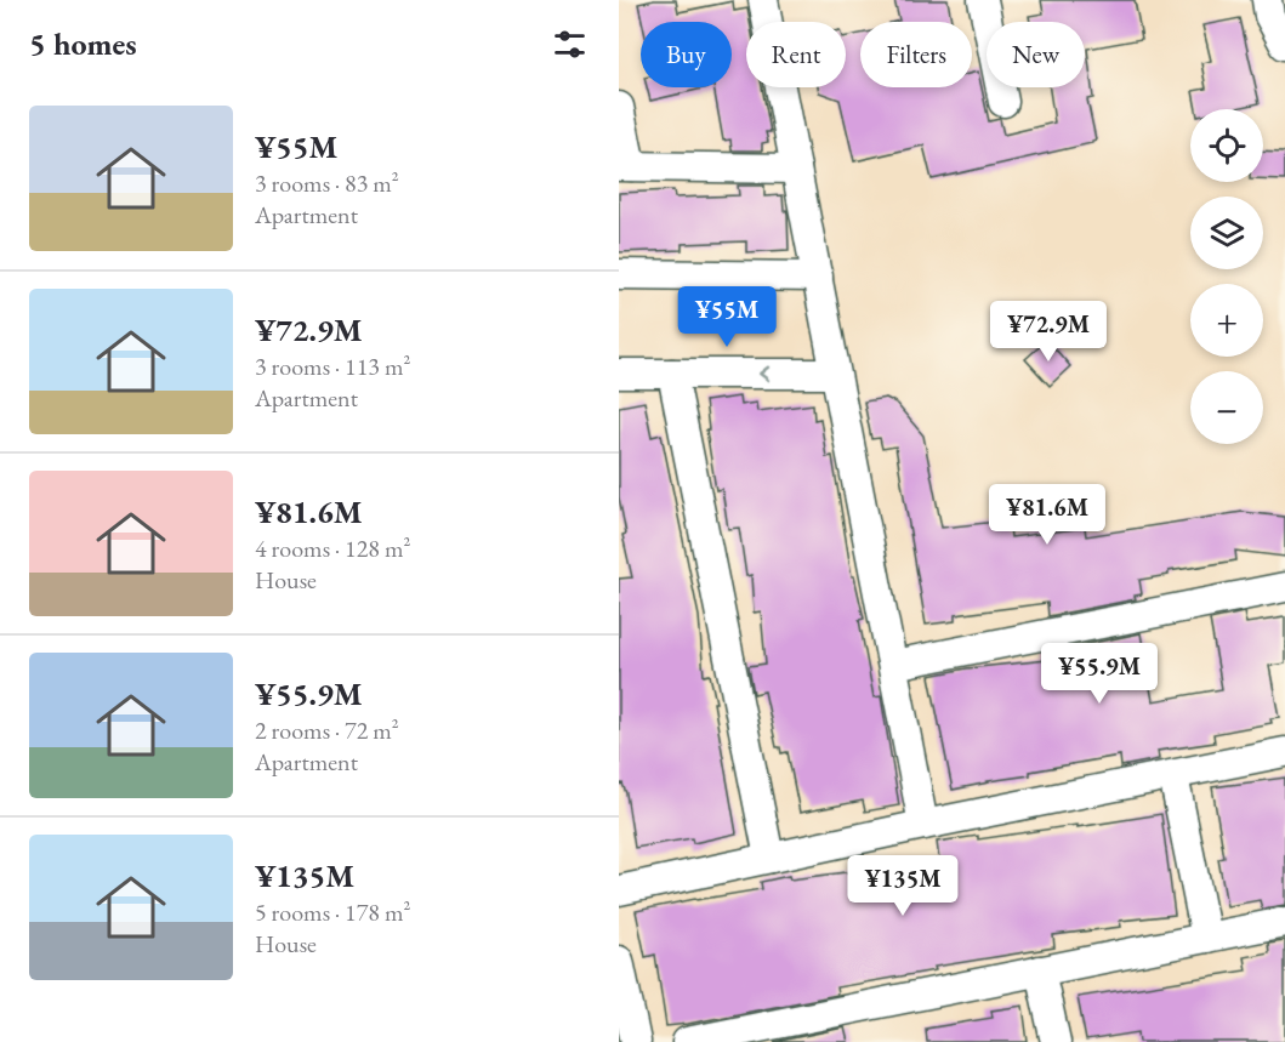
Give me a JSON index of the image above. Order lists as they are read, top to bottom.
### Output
{
  "page": {
    "heading": "5 homes",
    "chip": [
      "Buy",
      "Rent",
      "Filters",
      "New"
    ],
    "list": [
      {
        "name": "¥55M",
        "note": "3 rooms · 83 m² · Apartment"
      },
      {
        "name": "¥72.9M",
        "note": "3 rooms · 113 m² · Apartment"
      },
      {
        "name": "¥81.6M",
        "note": "4 rooms · 128 m² · House"
      },
      {
        "name": "¥55.9M",
        "note": "2 rooms · 72 m² · Apartment"
      },
      {
        "name": "¥135M",
        "note": "5 rooms · 178 m² · House"
      }
    ],
    "map_buttons": ["+", "−"],
    "price": [
      "¥55M",
      "¥72.9M",
      "¥81.6M",
      "¥55.9M",
      "¥135M"
    ]
  }
}
